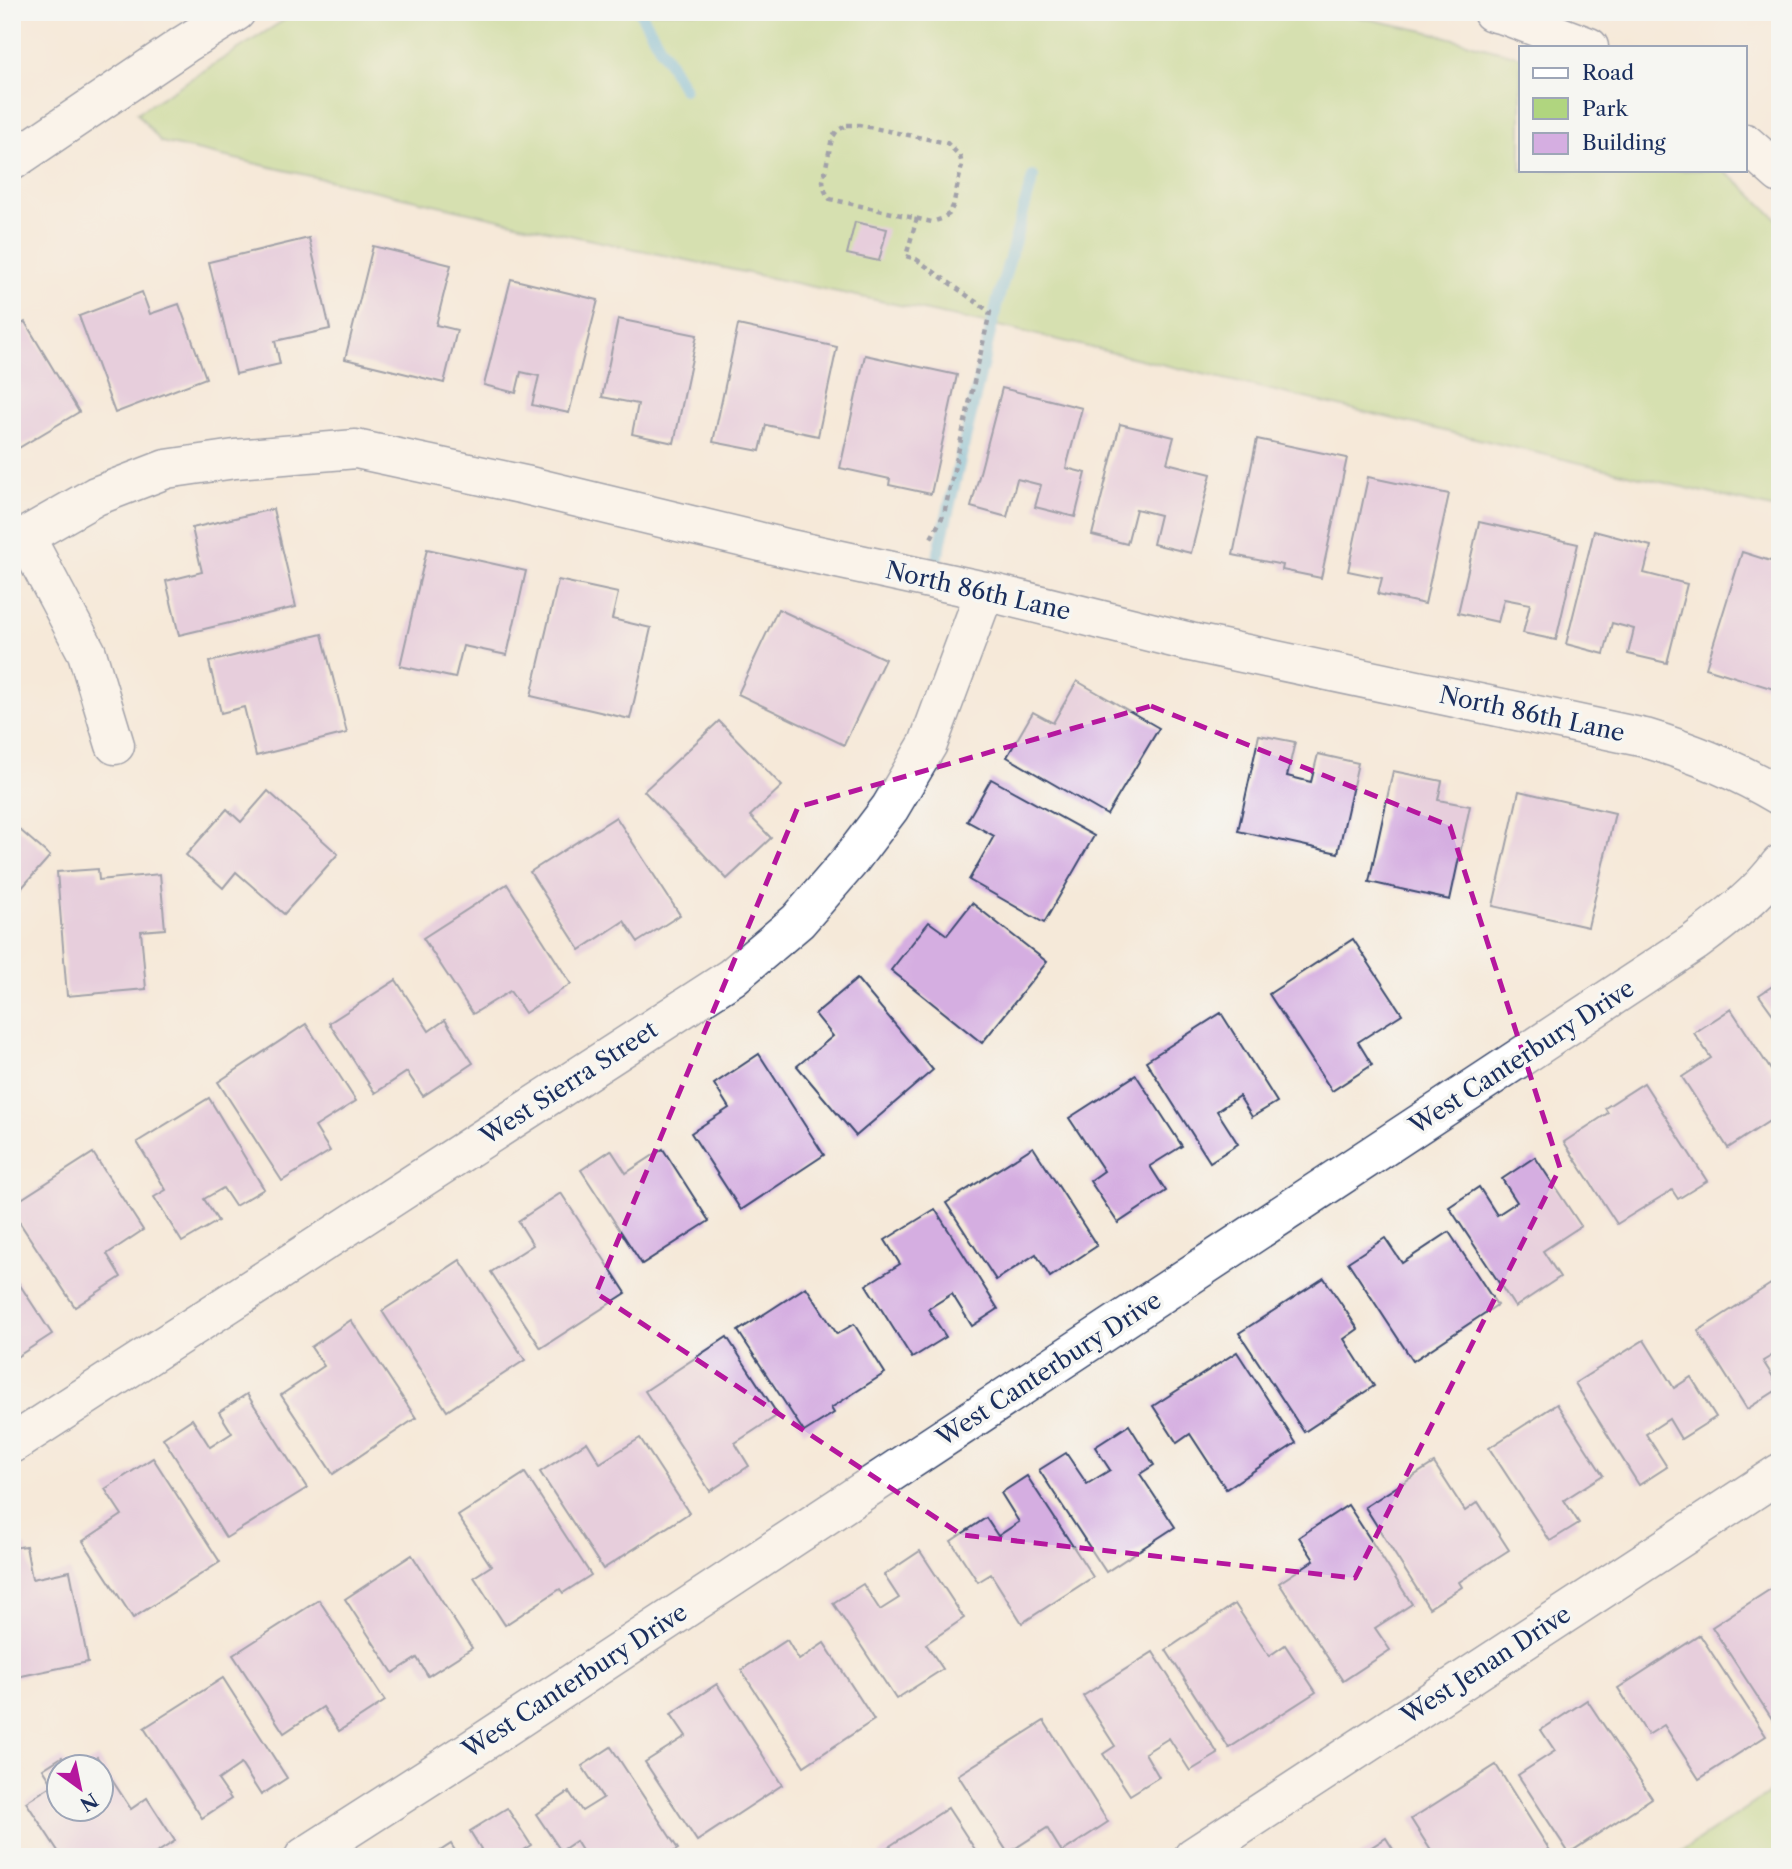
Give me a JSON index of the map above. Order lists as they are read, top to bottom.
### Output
{
  "streets": {
    "street": [
      "North 86th Lane",
      "West Canterbury Drive",
      "West Sierra Street",
      "West Jenan Drive"
    ]
  },
  "crossings": [
    ["North 86th Lane", "West Sierra Street"]
  ],
  "legend": ["Road", "Park", "Building"],
  "north": "bottom right"
}
